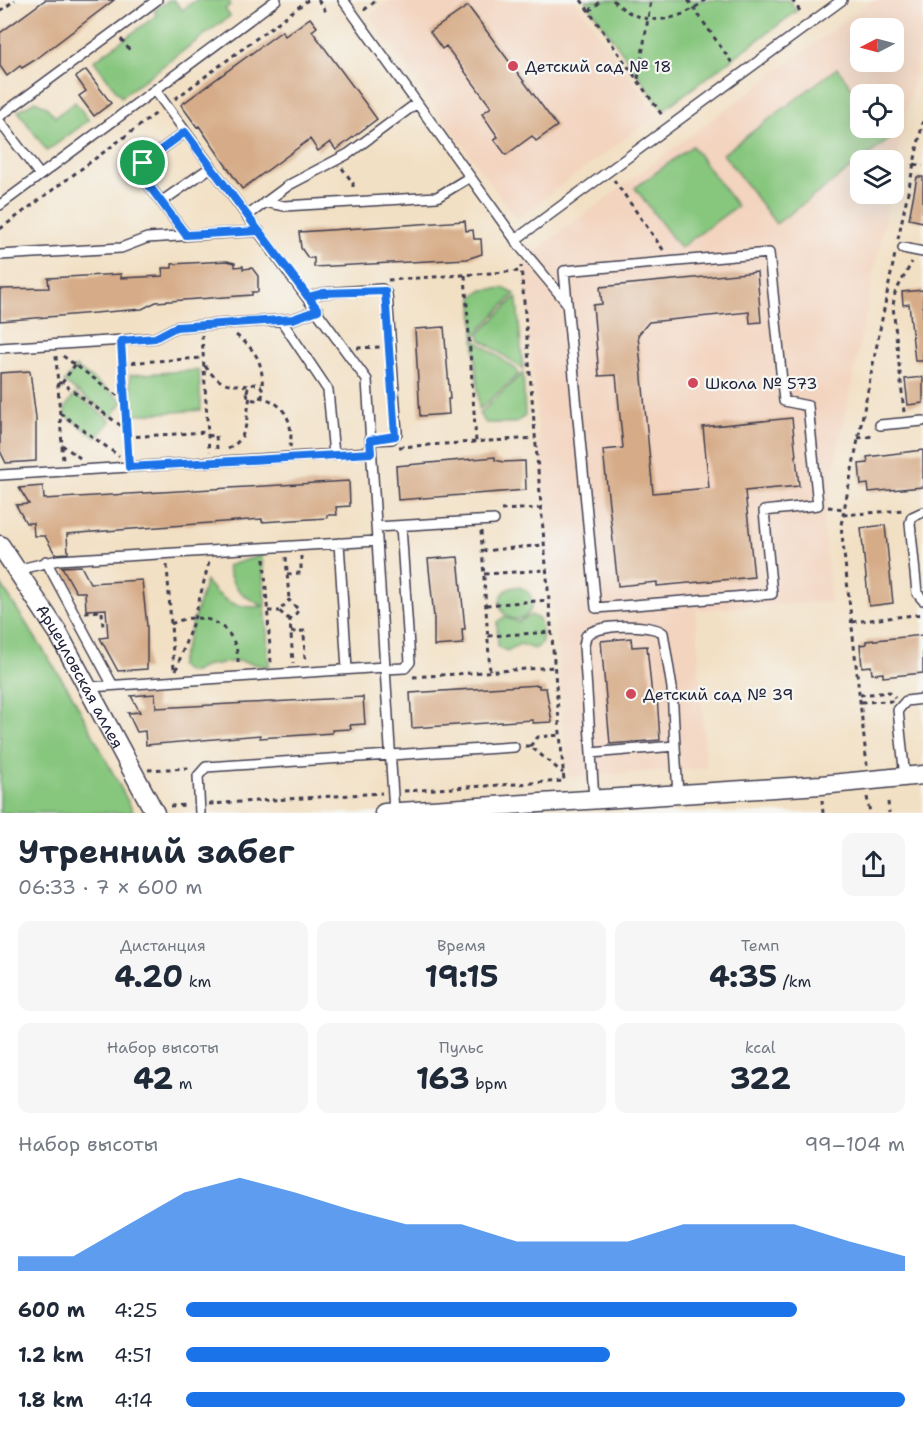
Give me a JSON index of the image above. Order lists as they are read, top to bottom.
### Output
{
  "streets": {
    "street": ["Арцеуловская аллея"]
  },
  "places": ["Детский сад № 18", "Школа № 573", "Детский сад № 39"],
  "north": "left",
  "page": {
    "heading": ["Утренний забег", "06:33 · 7 × 600 m"],
    "stats": [
      ["Дистанция", "4.20 km"],
      ["Время", "19:15"],
      ["Темп", "4:35 /km"],
      ["Набор высоты", "42 m"],
      ["Пульс", "163 bpm"],
      ["kcal", "322"]
    ],
    "chart": ["Набор высоты", "99–104 m"],
    "list": [
      {
        "name": "600 m",
        "note": "4:25"
      },
      {
        "name": "1.2 km",
        "note": "4:51"
      },
      {
        "name": "1.8 km",
        "note": "4:14"
      }
    ]
  }
}
